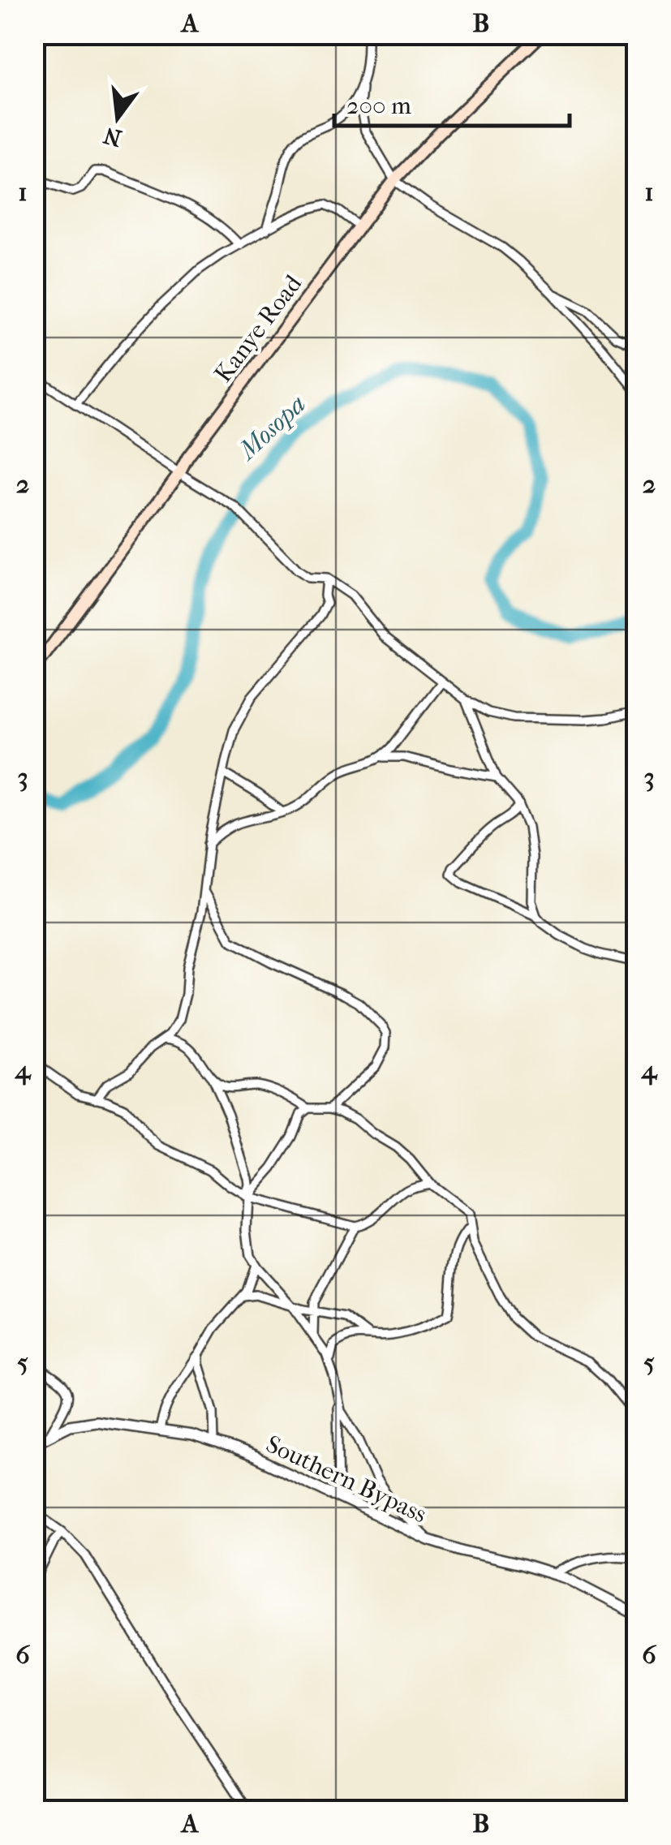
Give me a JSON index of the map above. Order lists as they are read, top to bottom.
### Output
{
  "streets": {
    "main road": ["Kanye Road"],
    "street": ["Southern Bypass"]
  },
  "water": ["Mosopa"],
  "scale_bar": "200 m",
  "north": "bottom",
  "grid": {
    "columns": ["A", "B"],
    "rows": [
      "1",
      "2",
      "3",
      "4",
      "5",
      "6"
    ]
  }
}
